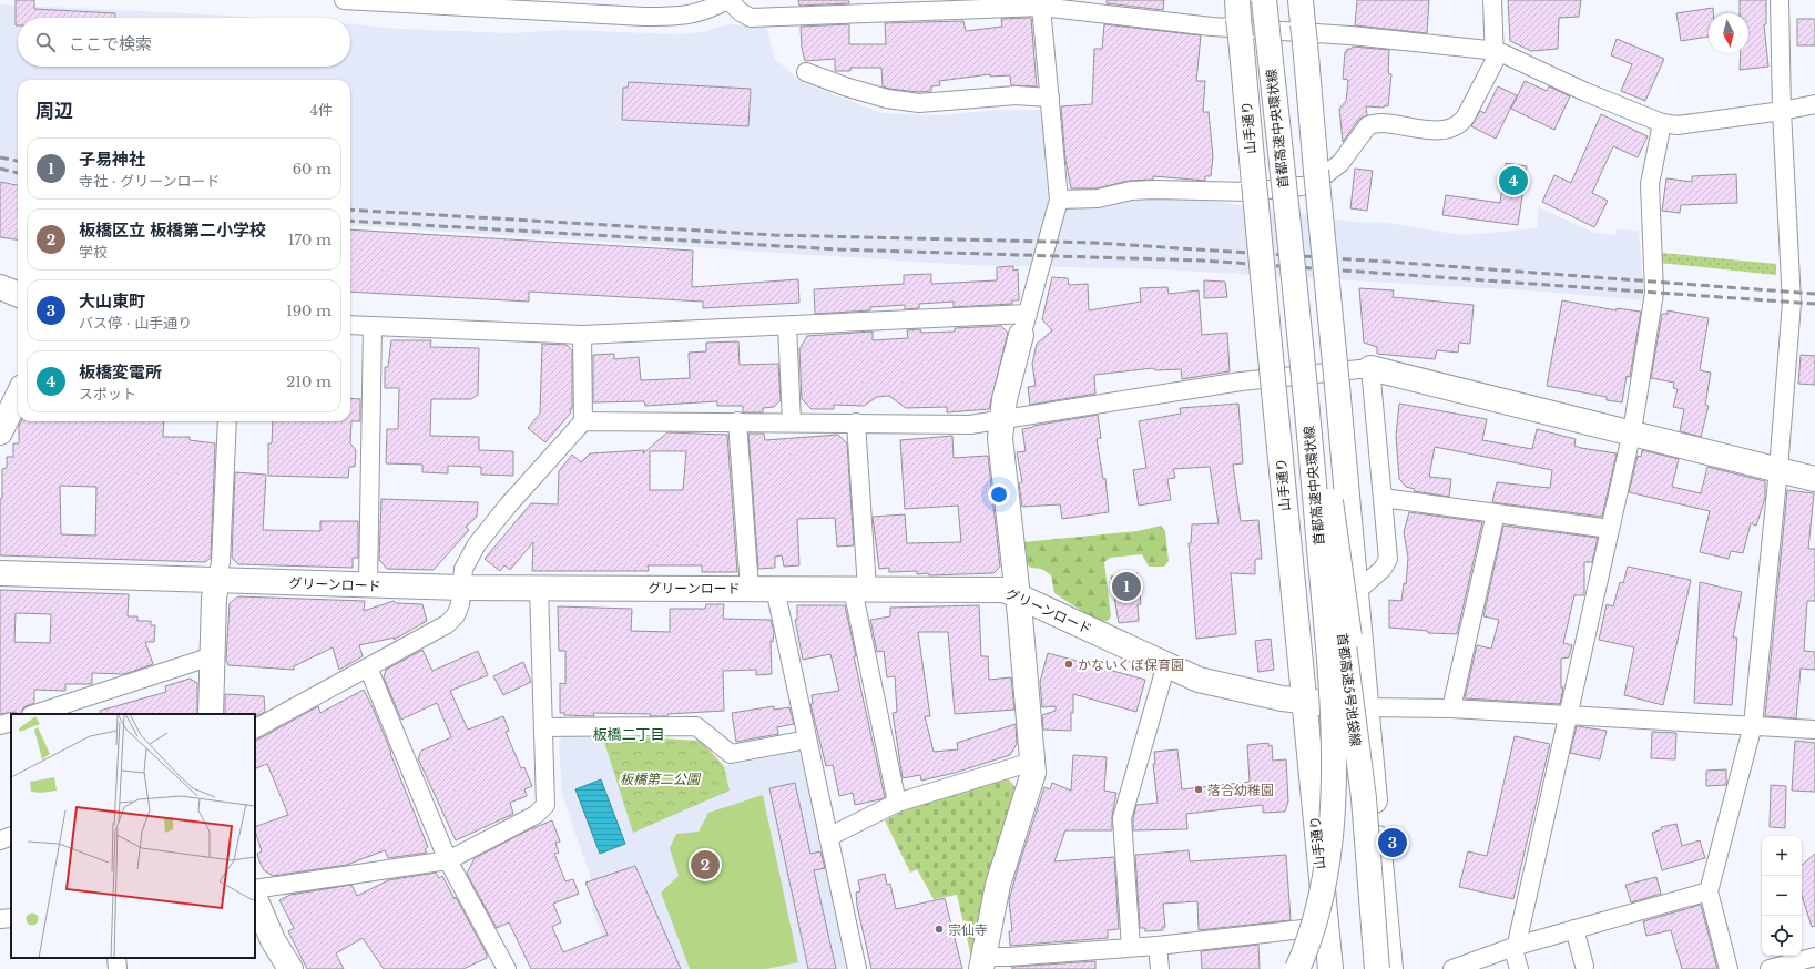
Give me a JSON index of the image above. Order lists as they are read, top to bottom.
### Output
{
  "streets": {
    "main road": [
      "山手通り",
      "首都高速中央環状線",
      "グリーンロード",
      "首都高速5号池袋線"
    ]
  },
  "crossings": [
    ["山手通り", "グリーンロード"],
    ["首都高速中央環状線", "首都高速5号池袋線"]
  ],
  "districts": ["板橋二丁目"],
  "parks": ["板橋第二公園"],
  "places": ["かないくぼ保育園", "落合幼稚園", "宗仙寺"],
  "north": "bottom",
  "page": {
    "search": "ここで検索",
    "heading": ["周辺", "4件"],
    "list": [
      {
        "mark": "1",
        "name": "子易神社",
        "note": "寺社 · グリーンロード",
        "value": "60 m"
      },
      {
        "mark": "2",
        "name": "板橋区立 板橋第二小学校",
        "note": "学校",
        "value": "170 m"
      },
      {
        "mark": "3",
        "name": "大山東町",
        "note": "バス停 · 山手通り",
        "value": "190 m"
      },
      {
        "mark": "4",
        "name": "板橋変電所",
        "note": "スポット",
        "value": "210 m"
      }
    ],
    "pins": [
      "4",
      "1",
      "3",
      "2"
    ],
    "map_buttons": ["+", "−"]
  }
}
